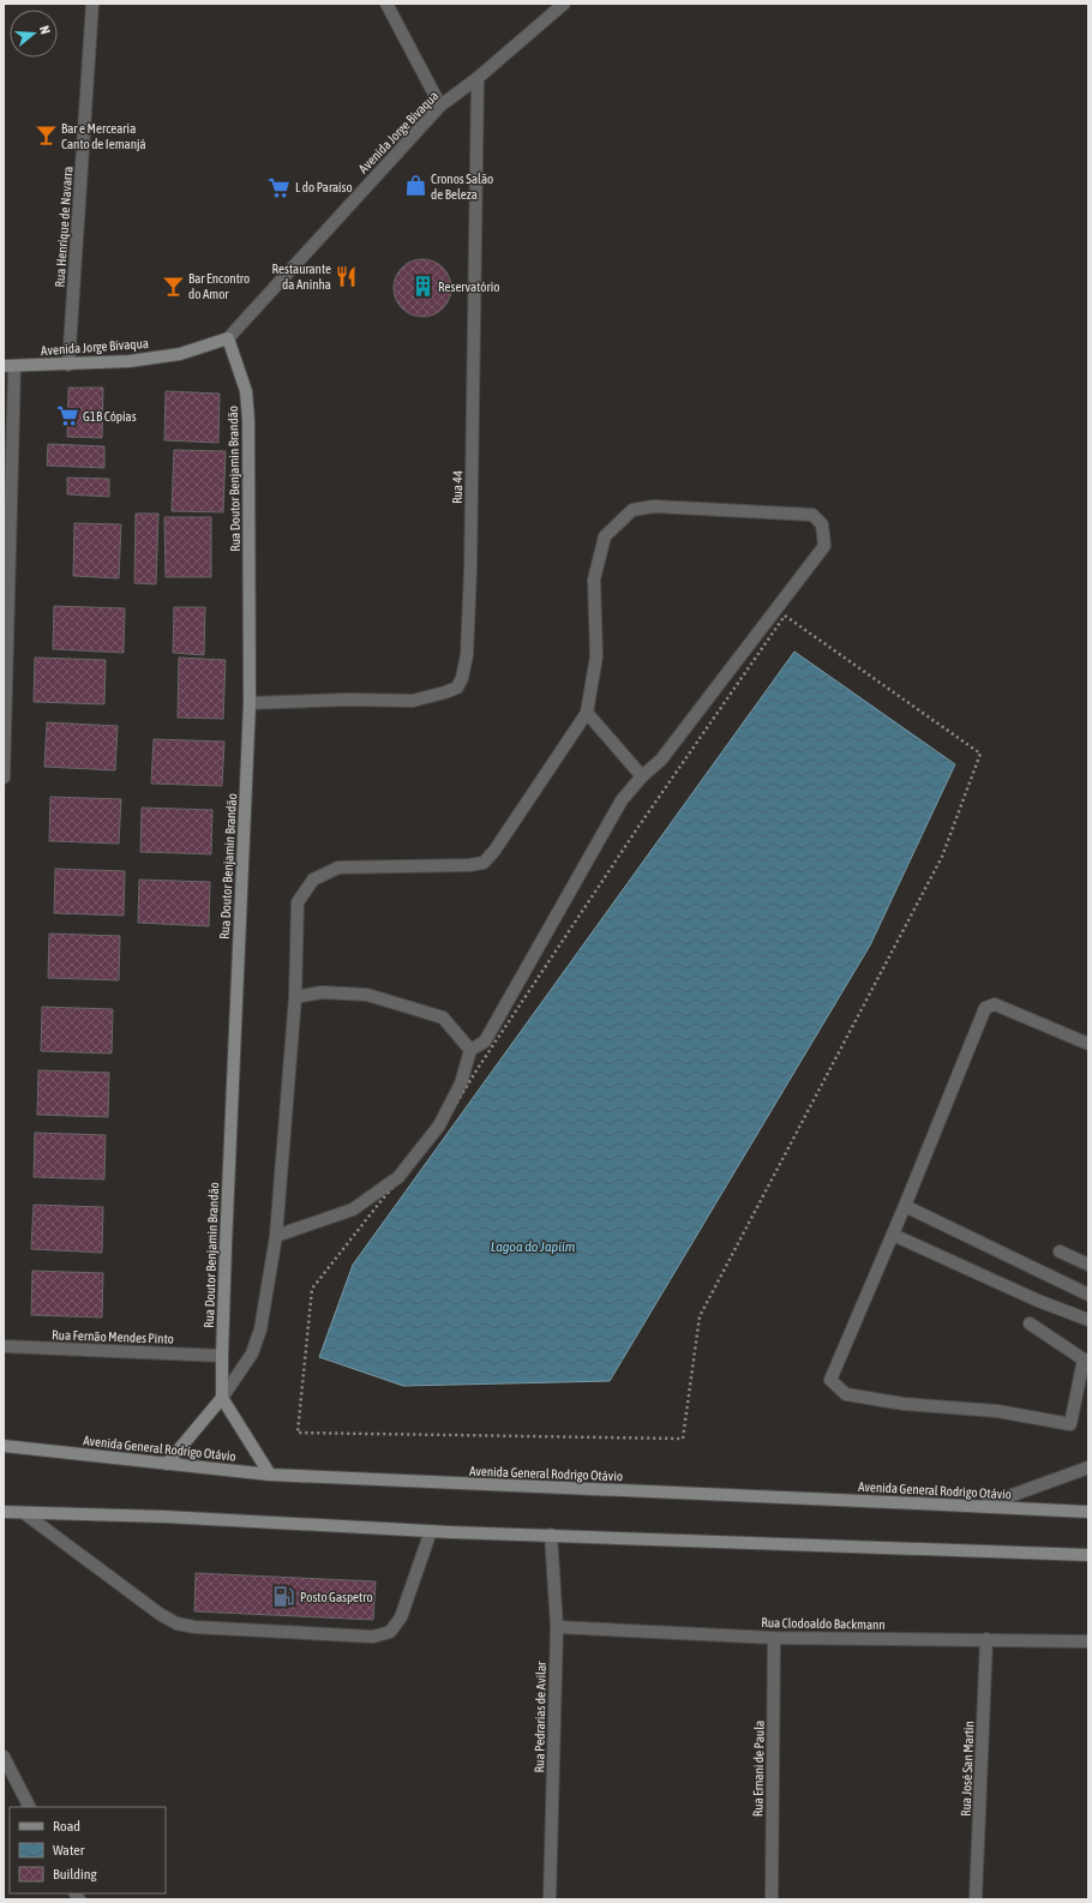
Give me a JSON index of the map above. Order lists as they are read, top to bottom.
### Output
{
  "streets": {
    "main road": ["Avenida Jorge Bivaqua", "Rua Doutor Benjamin Brandão", "Avenida General Rodrigo Otávio"],
    "street": [
      "Rua Henrique de Navarra",
      "Rua 44",
      "Rua Fernão Mendes Pinto",
      "Rua Clodoaldo Backmann",
      "Rua Pedrarias de Avilar",
      "Rua Ernani de Paula",
      "Rua José San Martin"
    ]
  },
  "crossings": [
    ["Avenida Jorge Bivaqua", "Rua Henrique de Navarra"],
    ["Avenida Jorge Bivaqua", "Rua Doutor Benjamin Brandão"],
    ["Avenida Jorge Bivaqua", "Rua 44"],
    ["Rua Doutor Benjamin Brandão", "Rua 44"],
    ["Rua Doutor Benjamin Brandão", "Rua Fernão Mendes Pinto"],
    ["Rua Doutor Benjamin Brandão", "Avenida General Rodrigo Otávio"],
    ["Rua Clodoaldo Backmann", "Rua Pedrarias de Avilar"],
    ["Rua Clodoaldo Backmann", "Rua Ernani de Paula"],
    ["Rua Clodoaldo Backmann", "Rua José San Martin"]
  ],
  "water": ["Lagoa do Japiim"],
  "places": {
    "bar": ["Bar e Mercearia Canto de Iemanjá", "Bar Encontro do Amor"],
    "shop": ["Cronos Salão de Beleza"],
    "supermarket": ["L do Paraíso", "G1B Cópias"],
    "restaurant": ["Restaurante da Aninha"],
    "building": ["Reservatório"],
    "fuel station": ["Posto Gaspetro"]
  },
  "legend": ["Road", "Water", "Building"],
  "north": "right"
}
